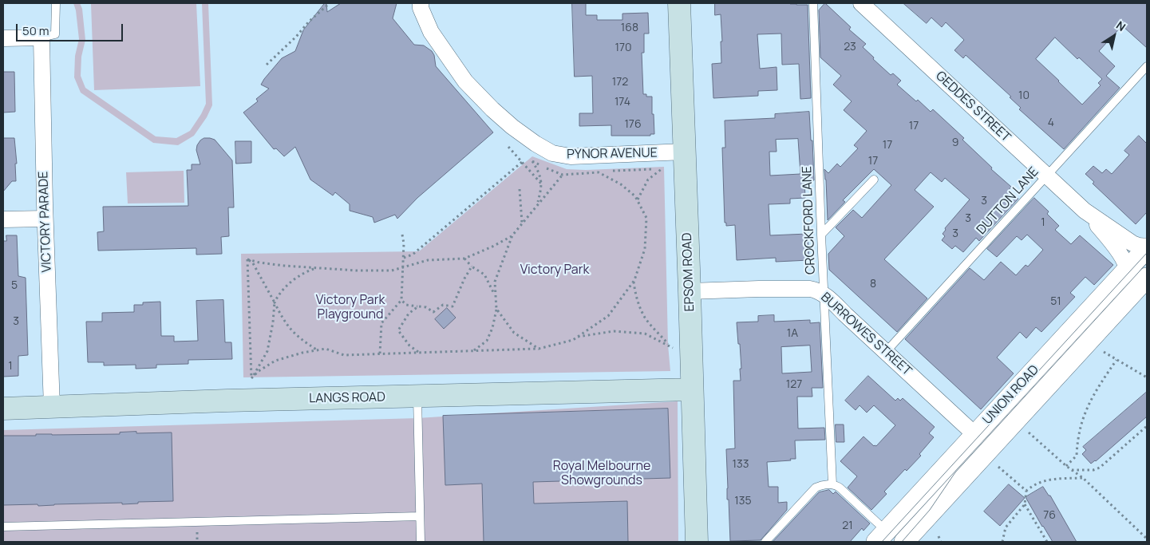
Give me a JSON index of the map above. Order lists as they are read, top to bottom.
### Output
{
  "streets": {
    "main road": ["EPSOM ROAD", "LANGS ROAD"],
    "street": [
      "GEDDES STREET",
      "PYNOR AVENUE",
      "VICTORY PARADE",
      "BURROWES STREET",
      "UNION ROAD"
    ],
    "lane": ["DUTTON LANE", "CROCKFORD LANE"]
  },
  "crossings": [
    ["GEDDES STREET", "DUTTON LANE"],
    ["GEDDES STREET", "UNION ROAD"],
    ["PYNOR AVENUE", "EPSOM ROAD"],
    ["DUTTON LANE", "BURROWES STREET"],
    ["CROCKFORD LANE", "BURROWES STREET"],
    ["VICTORY PARADE", "LANGS ROAD"],
    ["EPSOM ROAD", "BURROWES STREET"],
    ["EPSOM ROAD", "LANGS ROAD"],
    ["BURROWES STREET", "UNION ROAD"]
  ],
  "parks": ["Victory Park", "Victory Park Playground", "Royal Melbourne Showgrounds"],
  "house_numbers": [
    "168",
    "23",
    "170",
    "172",
    "10",
    "174",
    "4",
    "176",
    "17",
    "9",
    "17",
    "17",
    "3",
    "3",
    "1",
    "3",
    "8",
    "5",
    "51",
    "3",
    "1A",
    "1",
    "127",
    "133",
    "135",
    "76",
    "21"
  ],
  "scale_bar": "50 m",
  "north": "top right"
}
